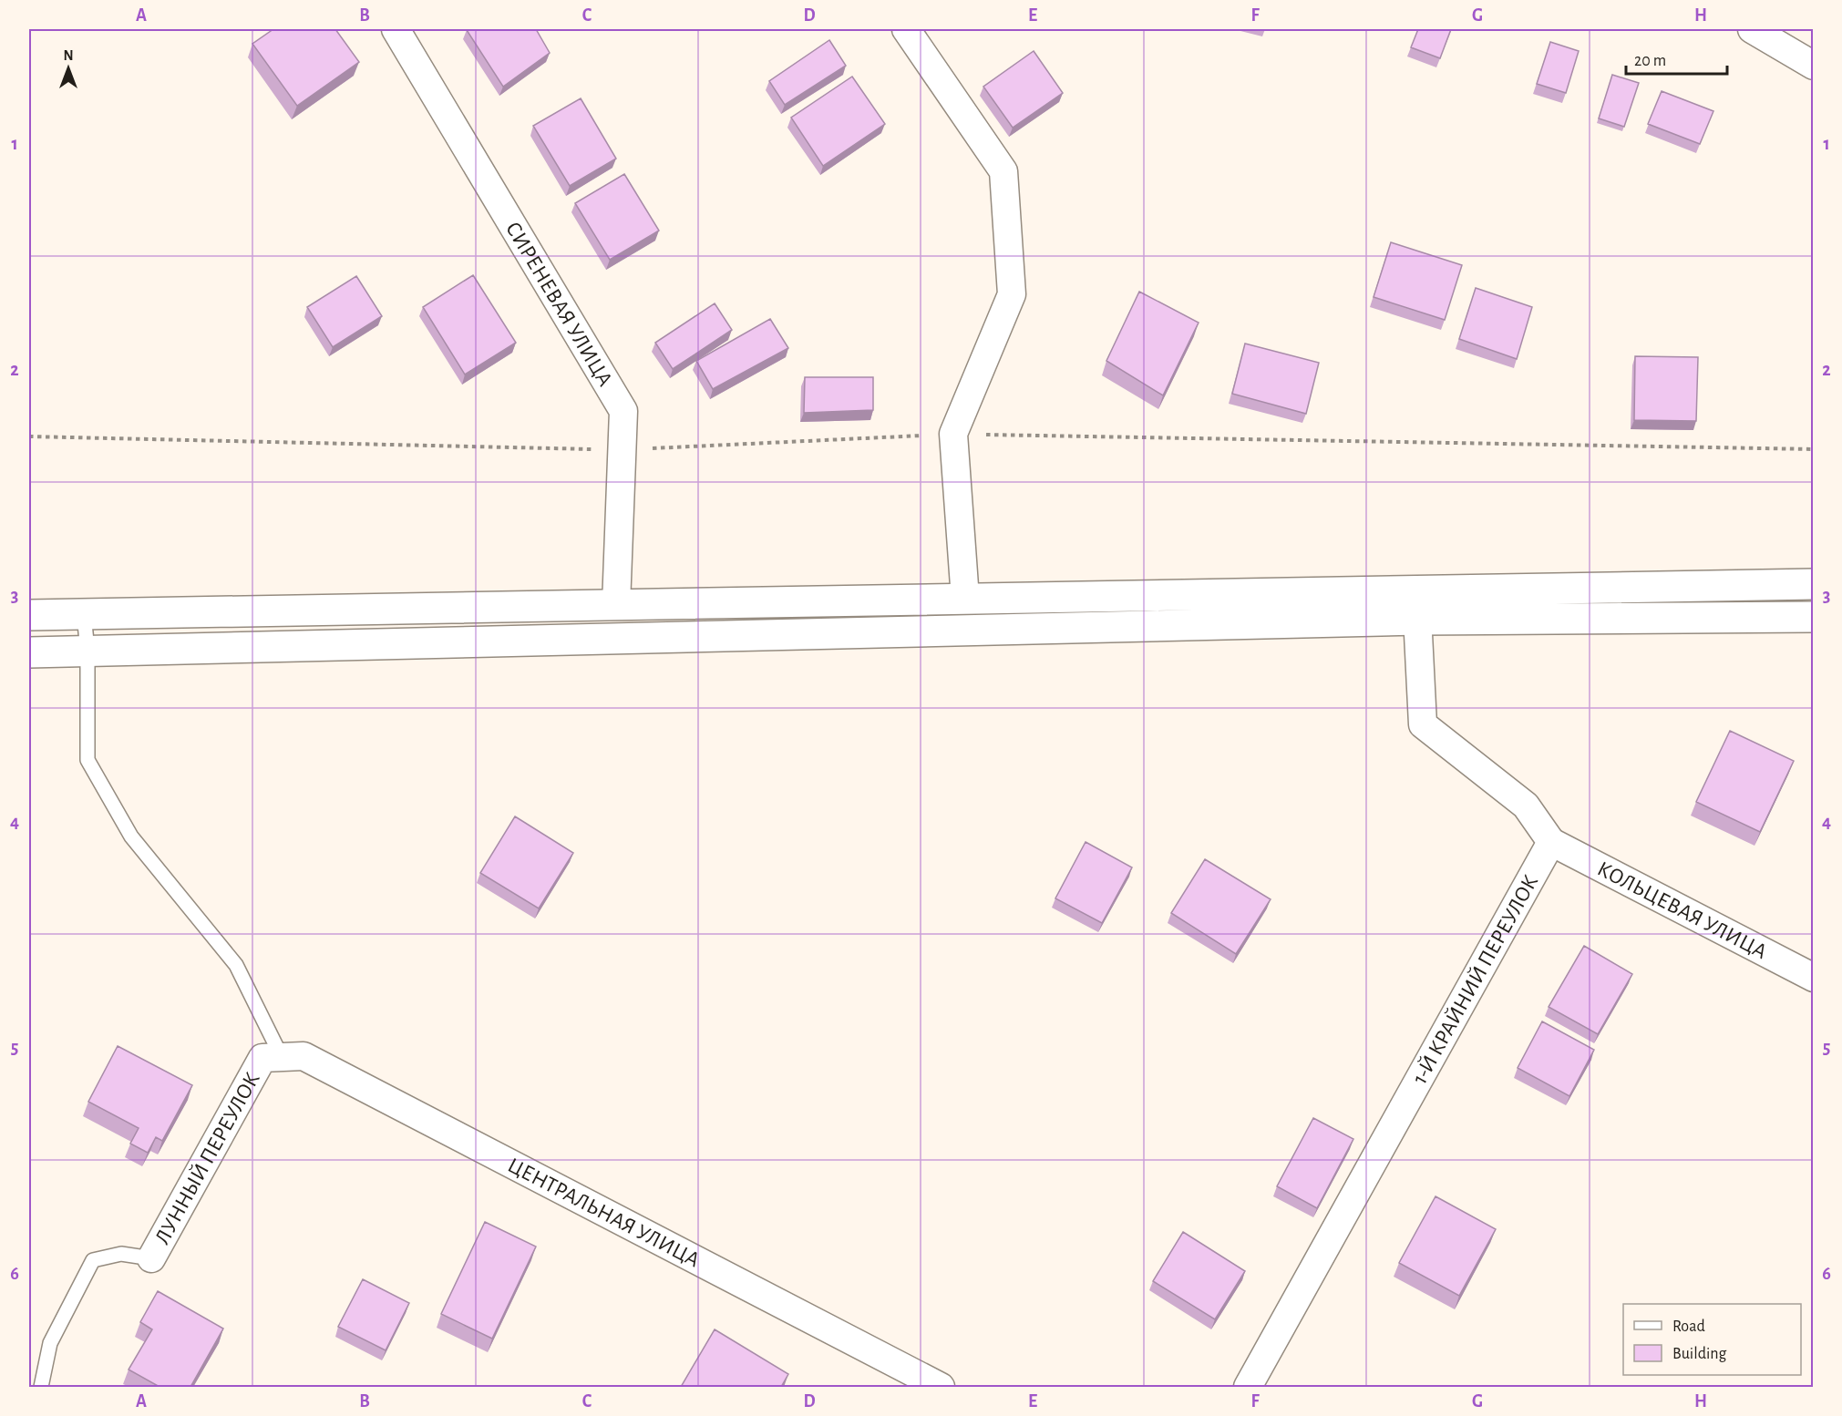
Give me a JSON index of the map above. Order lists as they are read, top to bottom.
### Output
{
  "streets": {
    "street": [
      "СИРЕНЕВАЯ УЛИЦА",
      "КОЛЬЦЕВАЯ УЛИЦА",
      "1-Й КРАЙНИЙ ПЕРЕУЛОК",
      "ЛУННЫЙ ПЕРЕУЛОК",
      "ЦЕНТРАЛЬНАЯ УЛИЦА"
    ]
  },
  "crossings": [
    ["КОЛЬЦЕВАЯ УЛИЦА", "1-Й КРАЙНИЙ ПЕРЕУЛОК"],
    ["ЛУННЫЙ ПЕРЕУЛОК", "ЦЕНТРАЛЬНАЯ УЛИЦА"]
  ],
  "legend": ["Road", "Building"],
  "scale_bar": "20 m",
  "north": "top",
  "grid": {
    "columns": [
      "A",
      "B",
      "C",
      "D",
      "E",
      "F",
      "G",
      "H"
    ],
    "rows": [
      "1",
      "2",
      "3",
      "4",
      "5",
      "6"
    ]
  }
}
